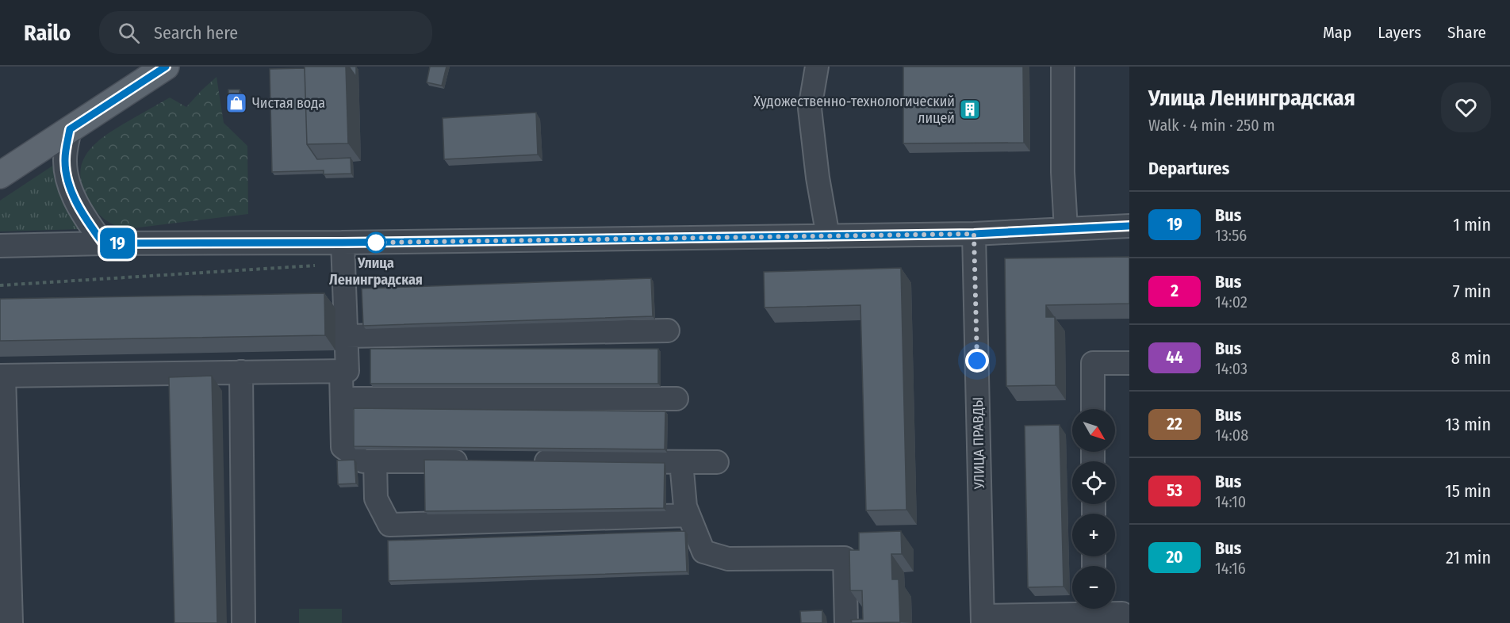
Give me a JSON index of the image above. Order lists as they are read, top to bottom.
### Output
{
  "streets": {
    "street": ["УЛИЦА ПРАВДЫ"]
  },
  "places": {
    "shop": ["Чистая вода"],
    "building": ["Художественно-технологический лицей"],
    "other": ["Улица Ленинградская"]
  },
  "lines": ["bus line 19"],
  "north": "bottom right",
  "page": {
    "header": "Railo",
    "search": "Search here",
    "nav": ["Map", "Layers", "Share"],
    "on_map": "19",
    "heading": [
      ["Улица Ленинградская", "Walk · 4 min · 250 m"],
      "Departures"
    ],
    "list": [
      {
        "mark": "19",
        "name": "Bus",
        "note": "13:56",
        "value": "1 min"
      },
      {
        "mark": "2",
        "name": "Bus",
        "note": "14:02",
        "value": "7 min"
      },
      {
        "mark": "44",
        "name": "Bus",
        "note": "14:03",
        "value": "8 min"
      },
      {
        "mark": "22",
        "name": "Bus",
        "note": "14:08",
        "value": "13 min"
      },
      {
        "mark": "53",
        "name": "Bus",
        "note": "14:10",
        "value": "15 min"
      },
      {
        "mark": "20",
        "name": "Bus",
        "note": "14:16",
        "value": "21 min"
      }
    ],
    "map_buttons": ["+", "−"]
  }
}
